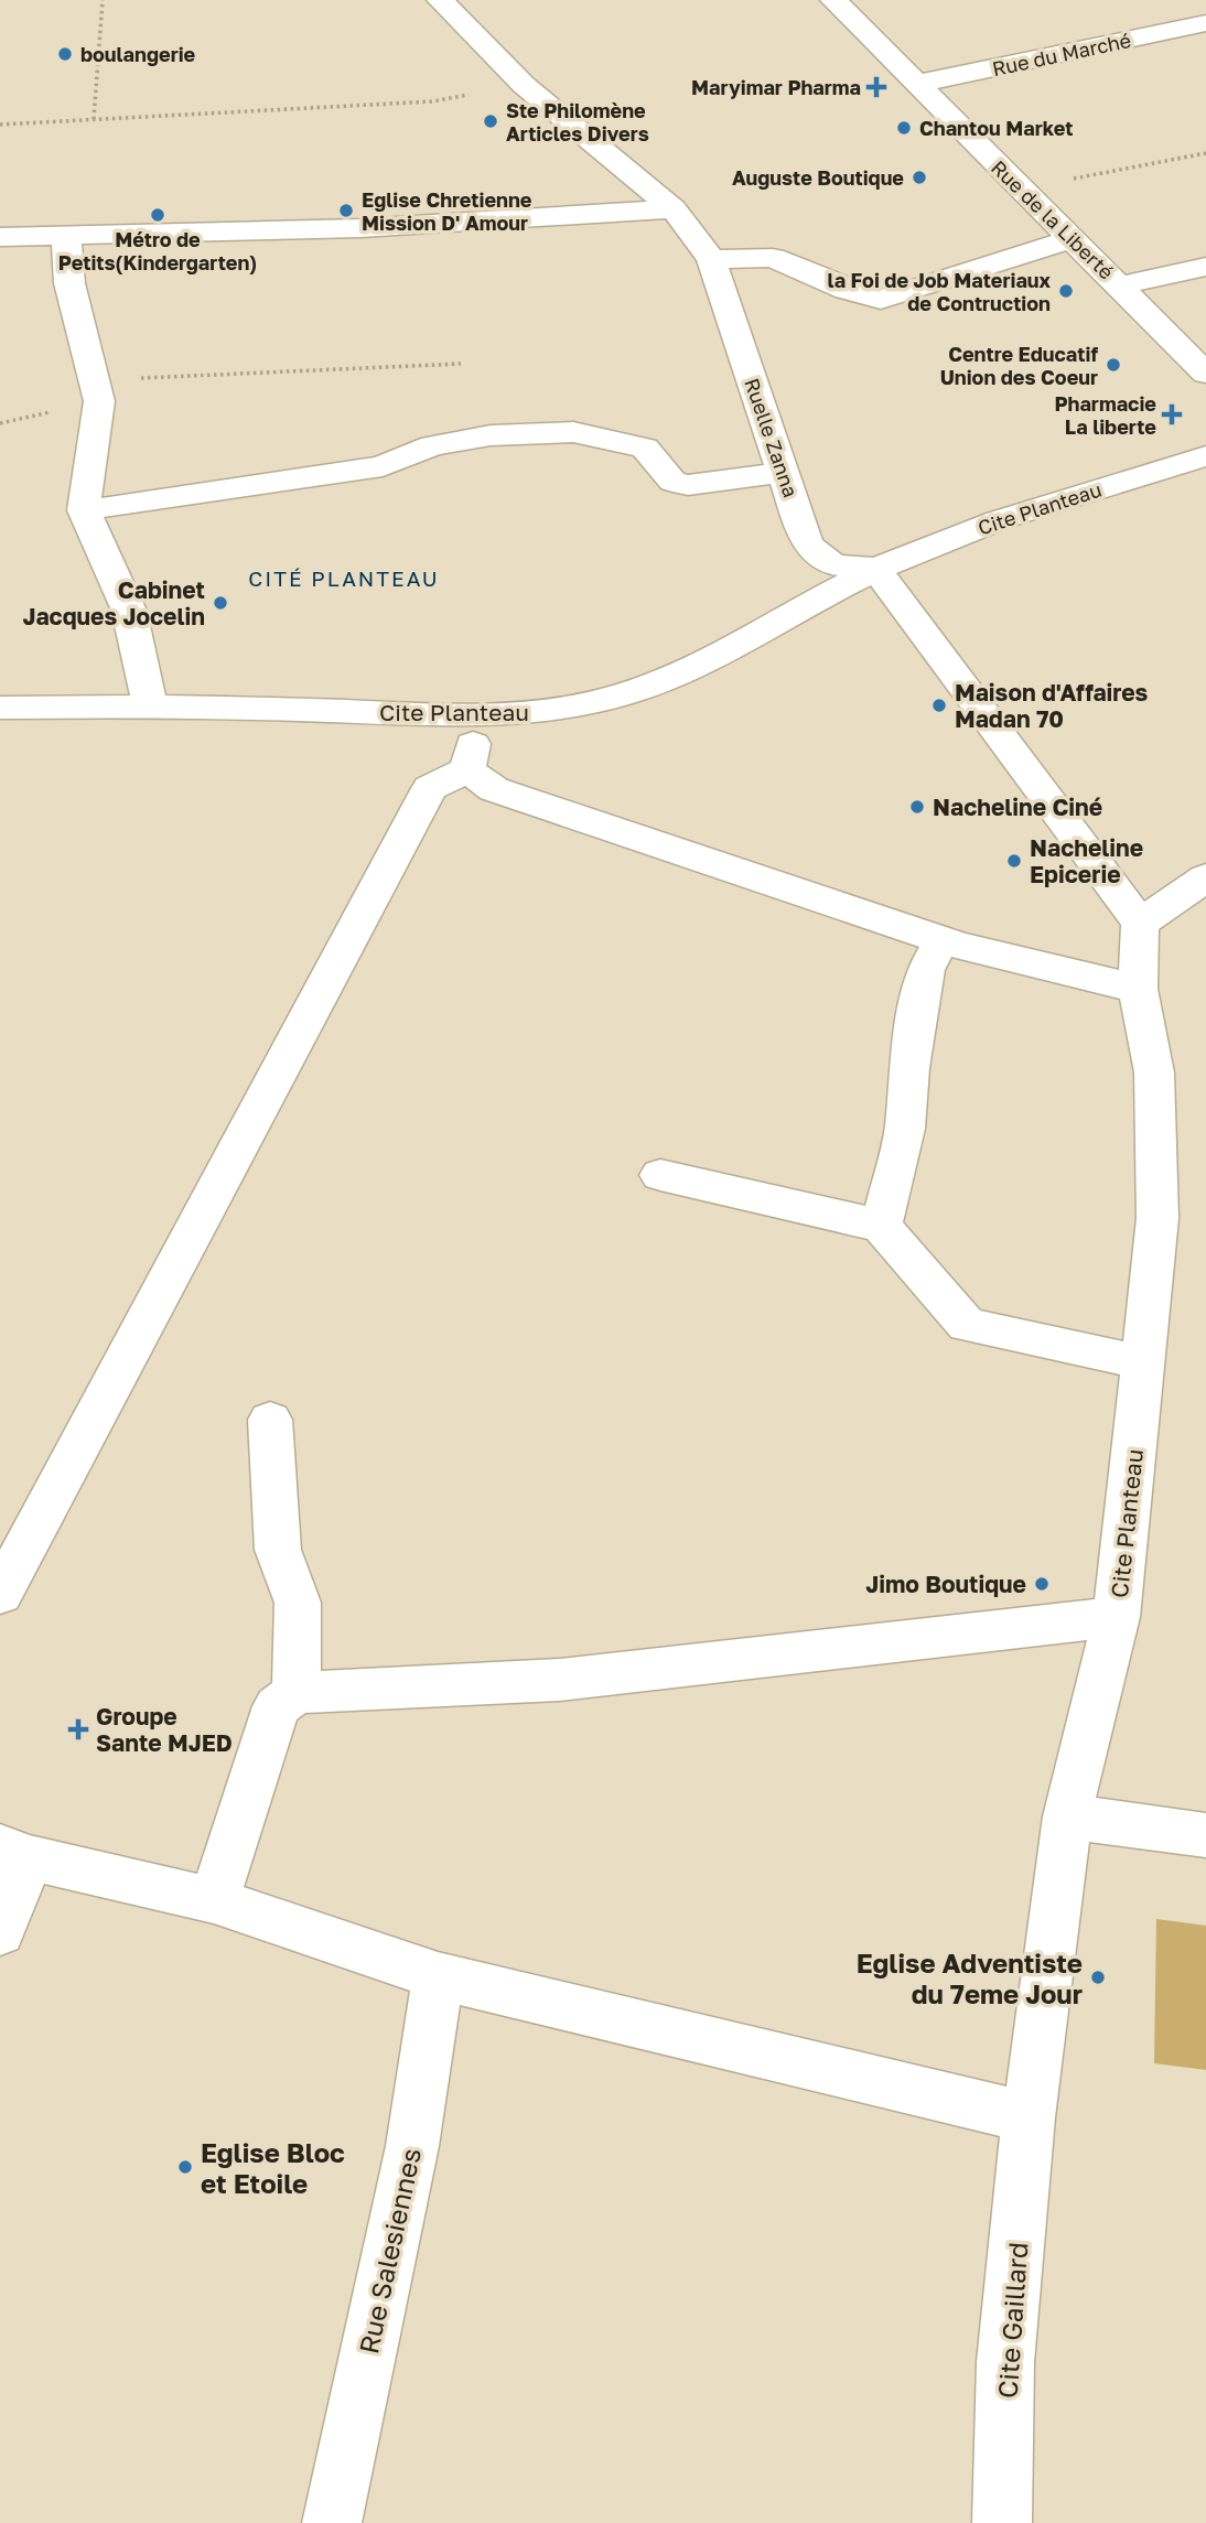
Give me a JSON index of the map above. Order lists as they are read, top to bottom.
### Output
{
  "streets": {
    "street": [
      "Rue du Marché",
      "Rue de la Liberté",
      "Ruelle Zanna",
      "Cite Planteau",
      "Rue Salesiennes",
      "Cite Gaillard"
    ]
  },
  "crossings": [
    ["Rue du Marché", "Rue de la Liberté"],
    ["Ruelle Zanna", "Cite Planteau"],
    ["Cite Planteau", "Cite Gaillard"]
  ],
  "districts": ["CITÉ PLANTEAU"],
  "places": {
    "other": [
      "boulangerie",
      "Ste Philomène Articles Divers",
      "Chantou Market",
      "Auguste Boutique",
      "Eglise Chretienne Mission D' Amour",
      "Métro de Petits(Kindergarten)",
      "la Foi de Job Materiaux de Contruction",
      "Centre Educatif Union des Coeur",
      "Cabinet Jacques Jocelin",
      "Maison d'Affaires Madan 70",
      "Nacheline Ciné",
      "Nacheline Epicerie",
      "Jimo Boutique",
      "Eglise Adventiste du 7eme Jour",
      "Eglise Bloc et Etoile"
    ],
    "health": ["Maryimar Pharma", "Pharmacie La liberte", "Groupe Sante MJED"]
  }
}
